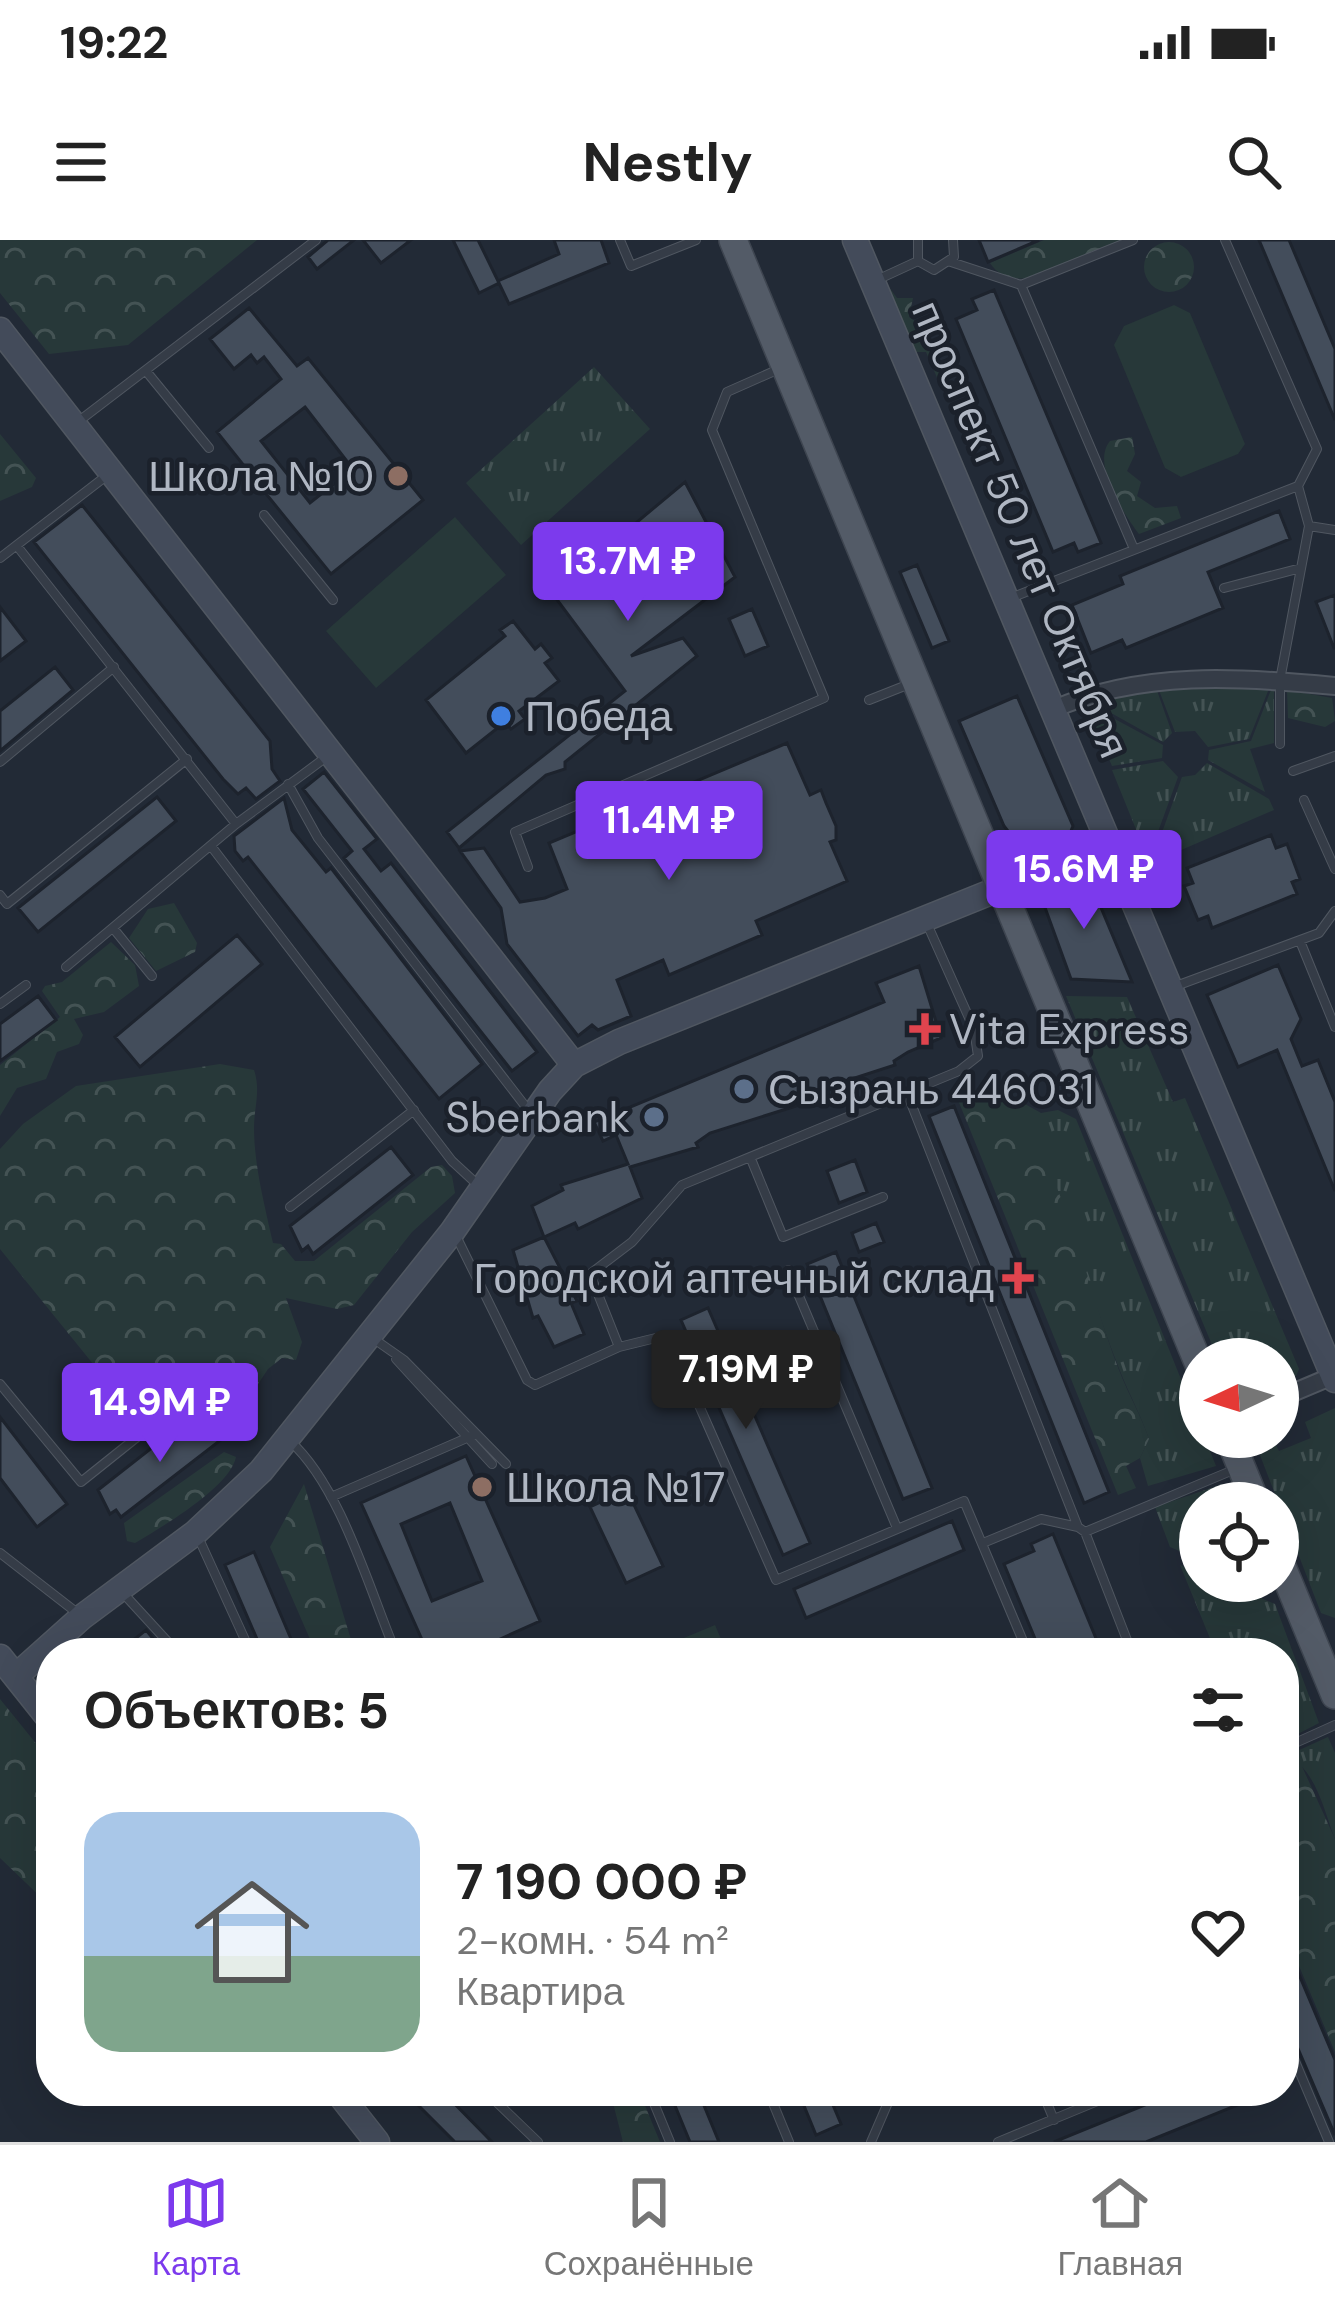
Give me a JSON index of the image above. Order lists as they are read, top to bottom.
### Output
{
  "streets": {
    "street": ["проспект 50 лет Октября"]
  },
  "places": {
    "other": [
      "Школа №10",
      "Победа",
      "Сызрань 446031",
      "Sberbank",
      "Школа №17"
    ],
    "health": ["Vita Express", "Городской аптечный склад"]
  },
  "north": "left",
  "page": {
    "status": "19:22",
    "header": "Nestly",
    "price": [
      "13.7M ₽",
      "11.4M ₽",
      "15.6M ₽",
      "7.19M ₽",
      "14.9M ₽"
    ],
    "heading": "Объектов: 5",
    "list": [
      {
        "name": "7 190 000 ₽",
        "note": "2-комн. · 54 m² · Квартира"
      }
    ],
    "tabs": ["Карта", "Сохранённые", "Главная"]
  }
}
